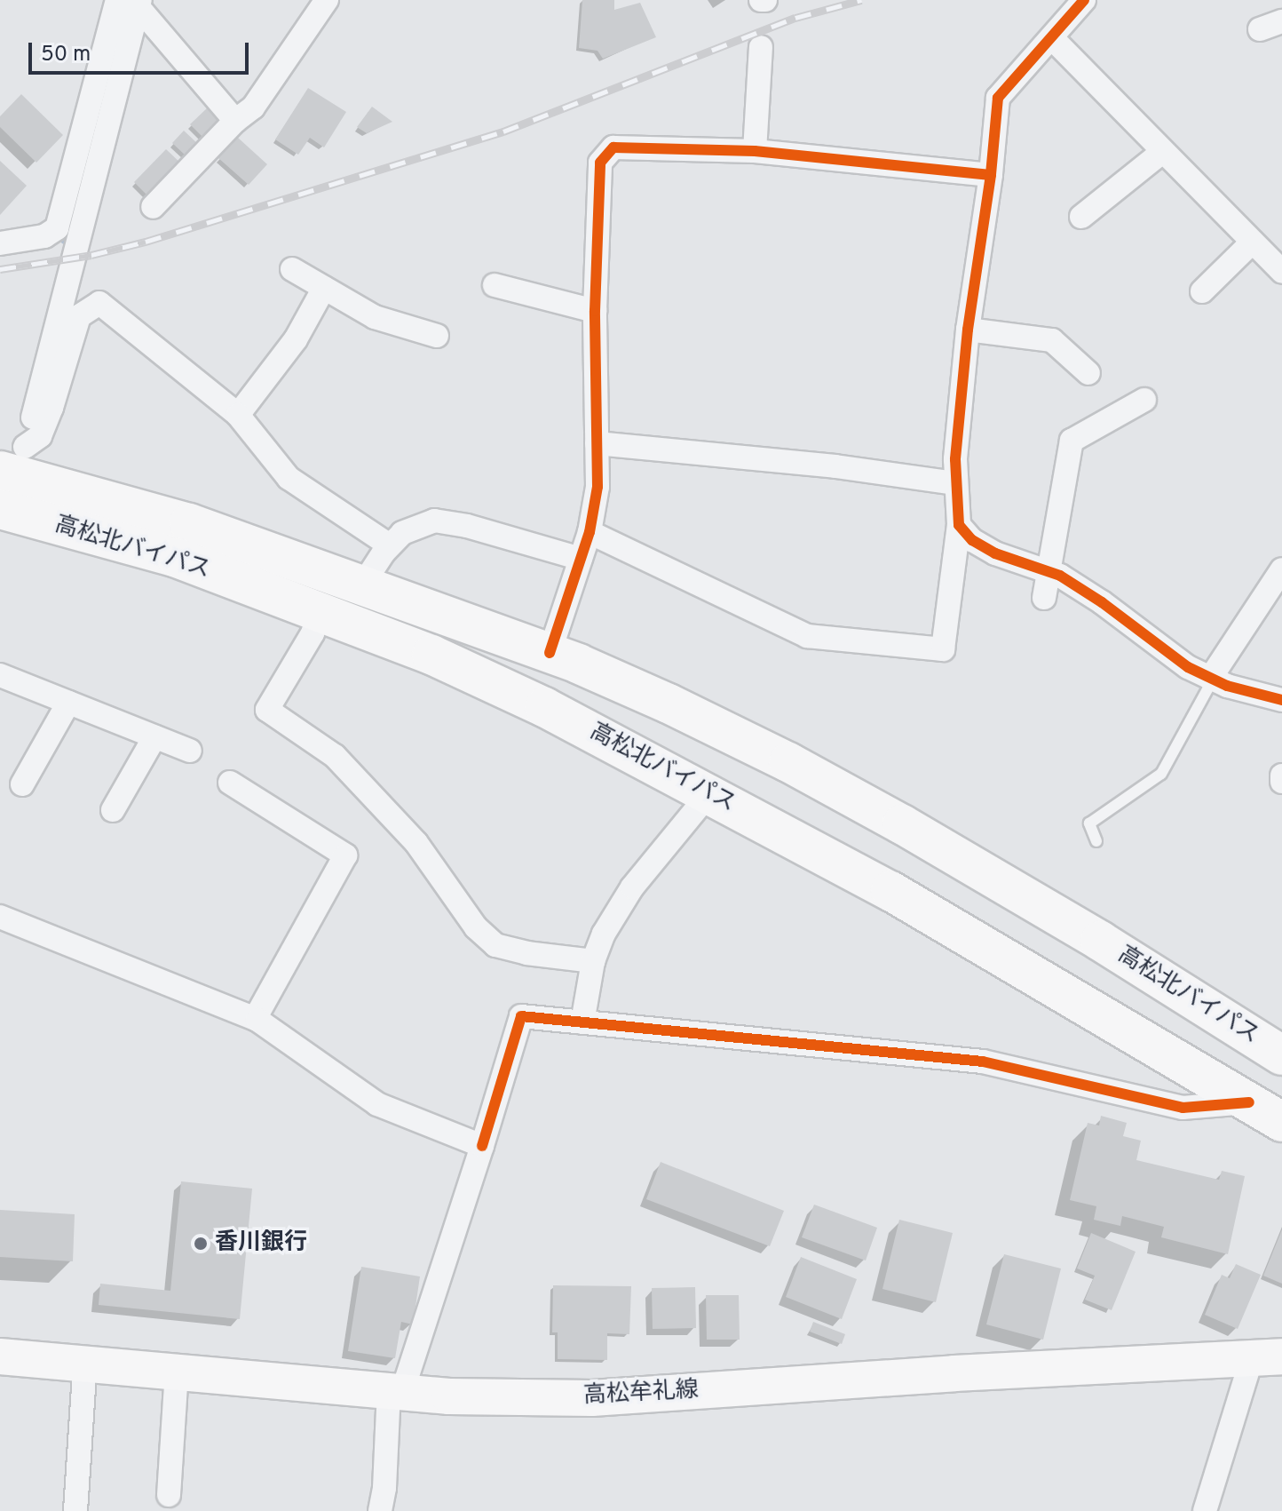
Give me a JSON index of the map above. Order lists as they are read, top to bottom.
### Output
{
  "streets": {
    "highway": ["高松北バイパス"],
    "main road": ["高松牟礼線"]
  },
  "places": ["香川銀行"],
  "scale_bar": "50 m"
}
